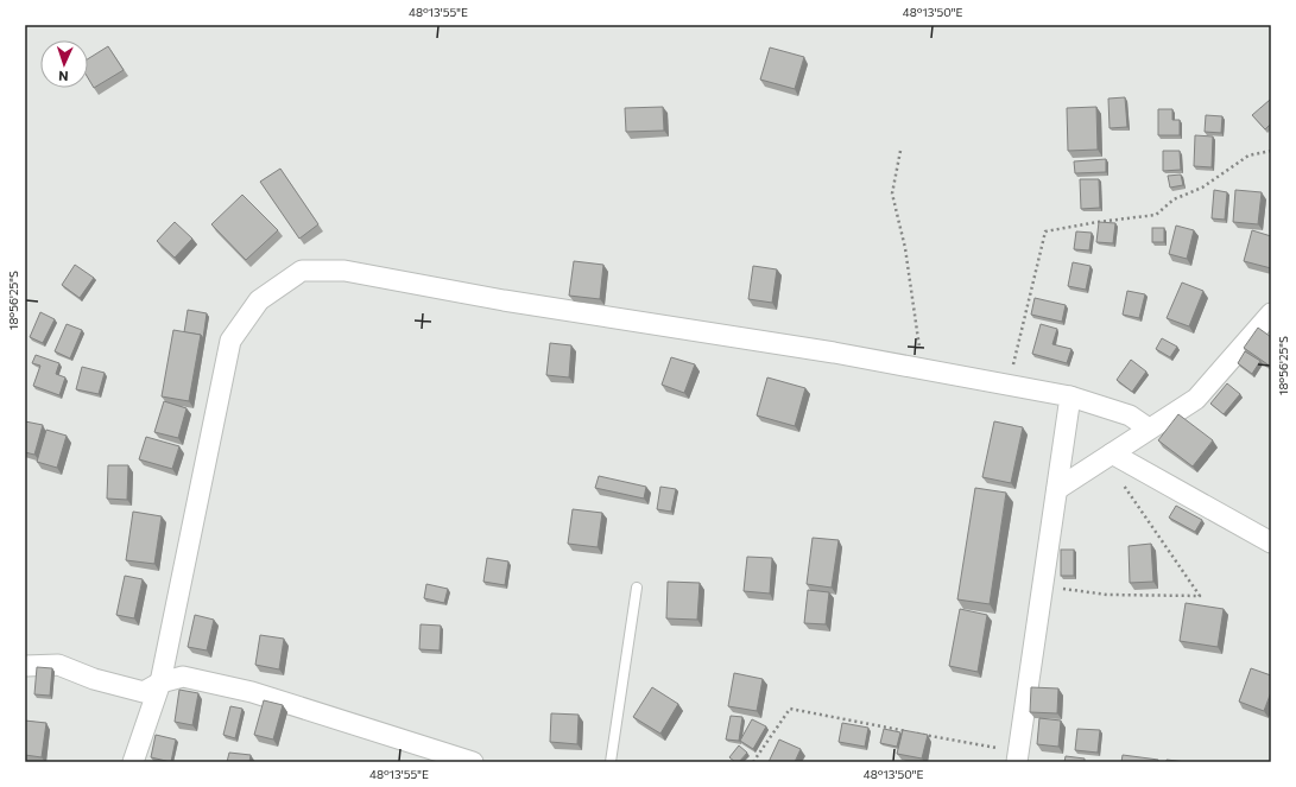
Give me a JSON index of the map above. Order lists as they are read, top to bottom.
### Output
{
  "north": "bottom",
  "coordinates": ["48°13'55\"E", "48°13'50\"E", "18°56'25\"S"]
}
